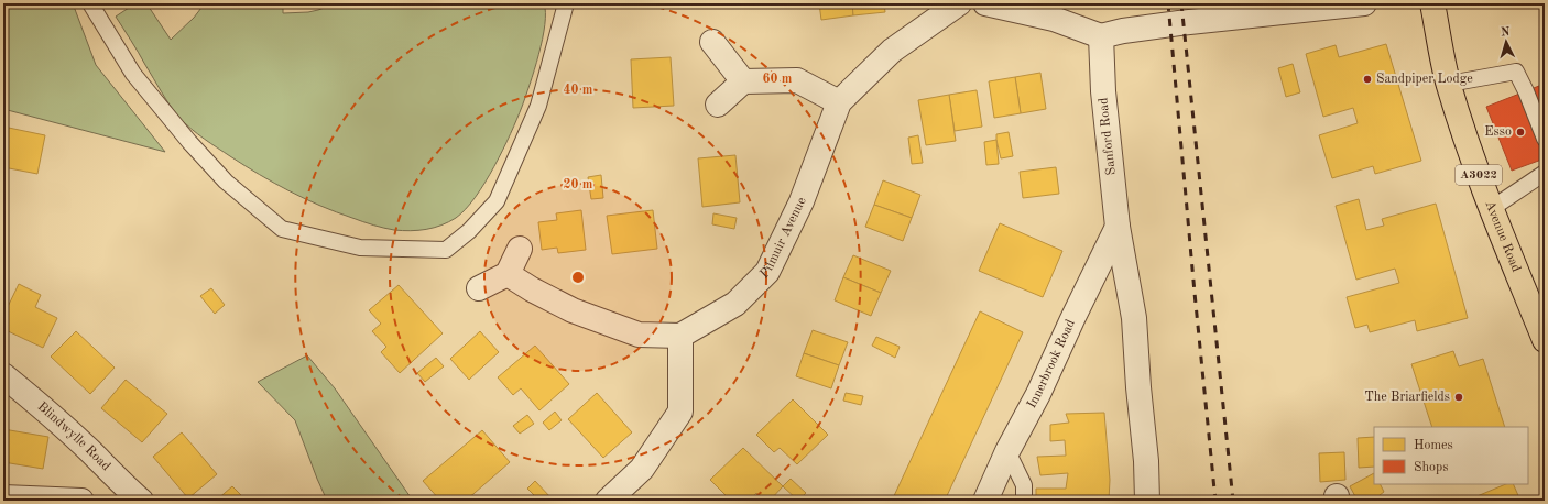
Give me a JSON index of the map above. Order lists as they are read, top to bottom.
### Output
{
  "streets": {
    "main road": ["A3022", "Avenue Road"],
    "street": [
      "Sanford Road",
      "Pilmuir Avenue",
      "Innerbrook Road",
      "Blindwylle Road"
    ]
  },
  "crossings": [
    ["Sanford Road", "Innerbrook Road"]
  ],
  "places": ["Sandpiper Lodge", "Esso", "The Briarfields"],
  "legend": ["Homes", "Shops"],
  "north": "top",
  "rings": ["60 m", "40 m", "20 m"]
}
